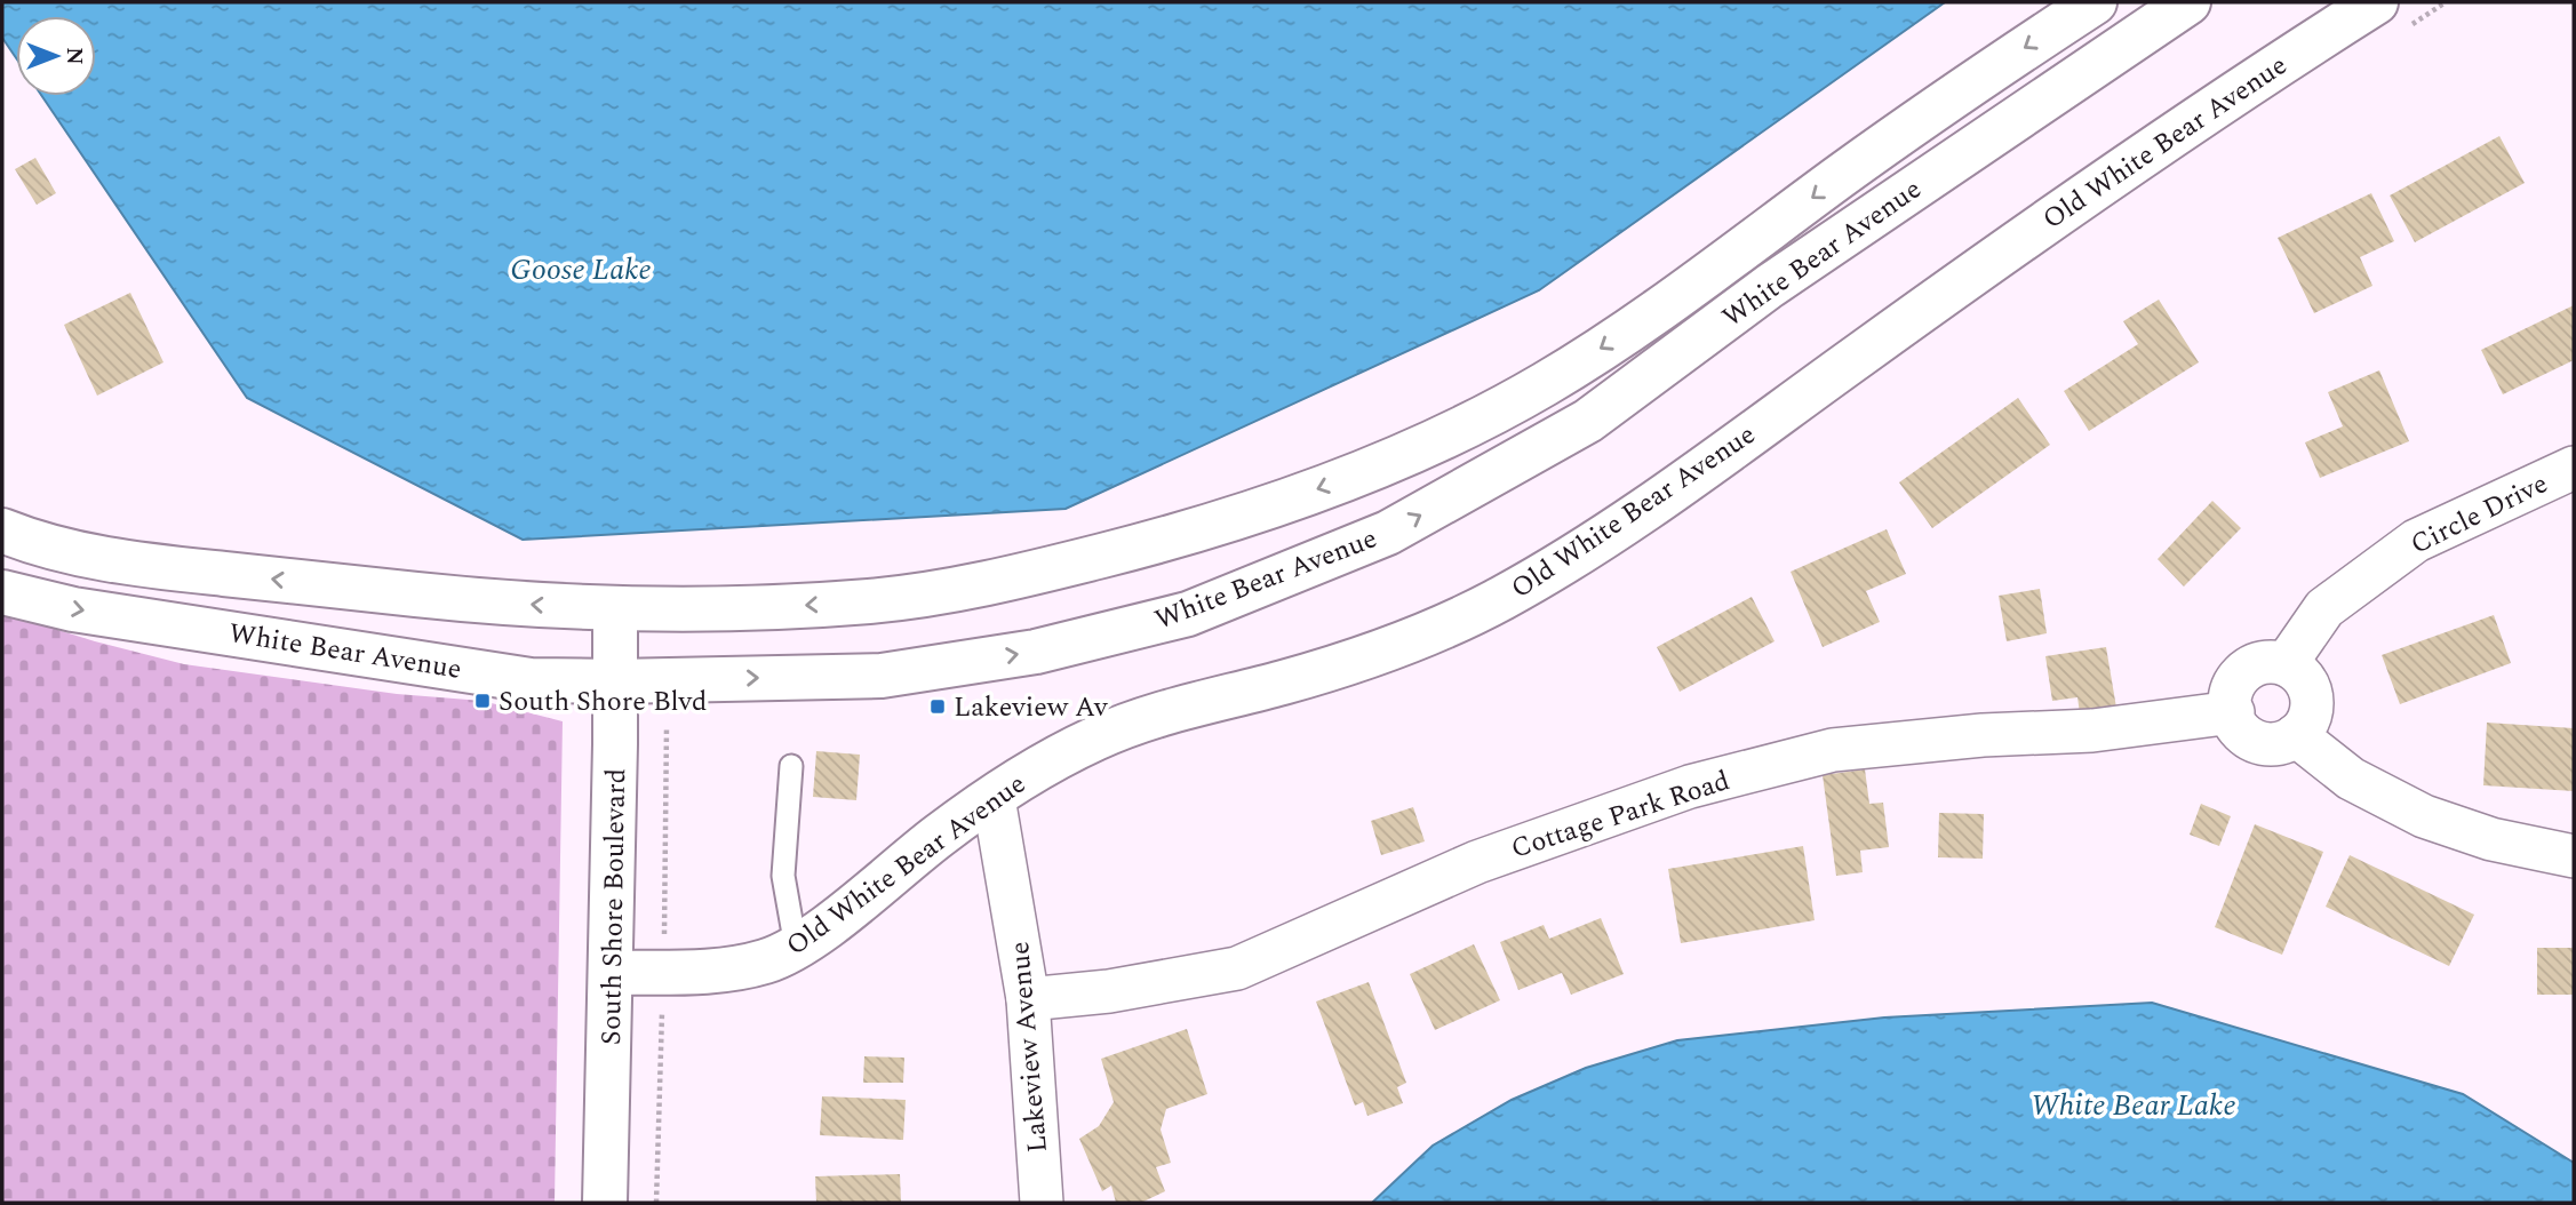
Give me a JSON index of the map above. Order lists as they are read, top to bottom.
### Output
{
  "streets": {
    "main road": ["Old White Bear Avenue", "White Bear Avenue", "South Shore Boulevard"],
    "street": ["Circle Drive", "Cottage Park Road", "Lakeview Avenue"]
  },
  "crossings": [
    ["Old White Bear Avenue", "South Shore Boulevard"],
    ["Old White Bear Avenue", "Lakeview Avenue"],
    ["White Bear Avenue", "South Shore Boulevard"],
    ["Circle Drive", "Cottage Park Road"],
    ["Cottage Park Road", "Lakeview Avenue"]
  ],
  "water": ["Goose Lake", "White Bear Lake"],
  "places": {
    "transit": ["South Shore Blvd", "Lakeview Av"]
  },
  "north": "right"
}
